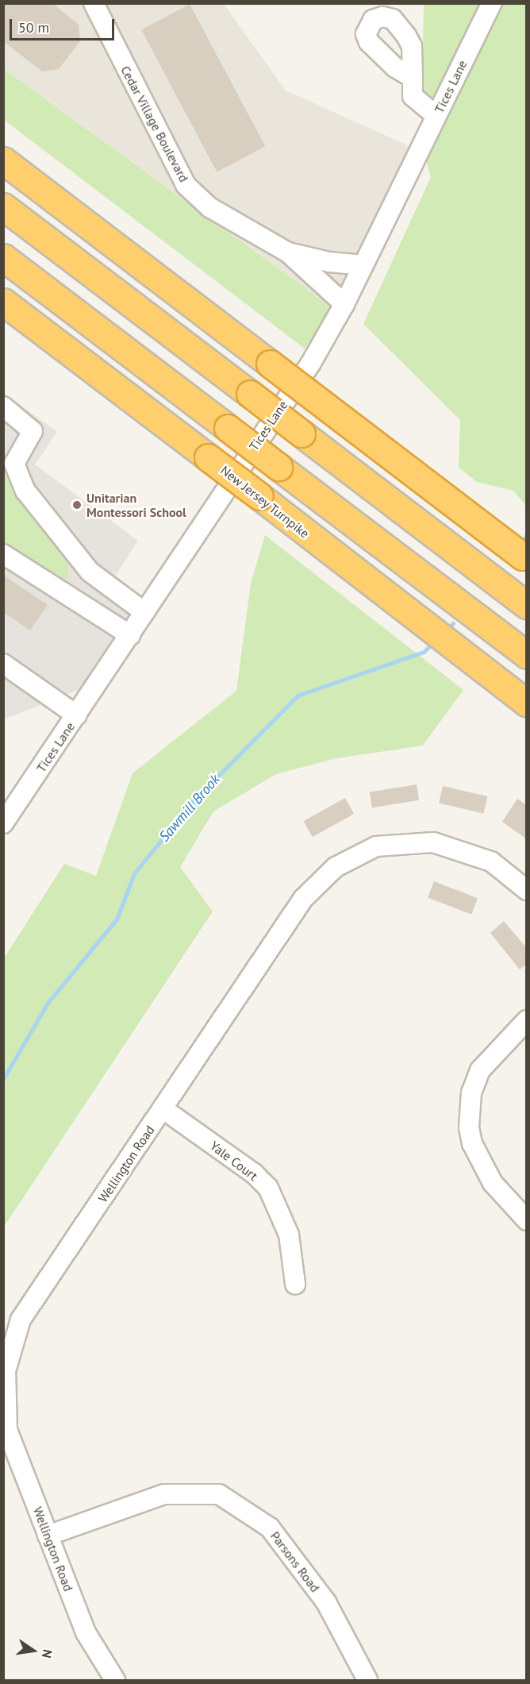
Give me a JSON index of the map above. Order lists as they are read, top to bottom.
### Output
{
  "streets": {
    "highway": ["New Jersey Turnpike"],
    "street": [
      "Tices Lane",
      "Cedar Village Boulevard",
      "Yale Court",
      "Wellington Road",
      "Parsons Road"
    ]
  },
  "crossings": [
    ["Tices Lane", "Cedar Village Boulevard"],
    ["Yale Court", "Wellington Road"],
    ["Wellington Road", "Parsons Road"]
  ],
  "water": ["Sawmill Brook"],
  "places": ["Unitarian Montessori School"],
  "scale_bar": "50 m",
  "north": "right"
}
